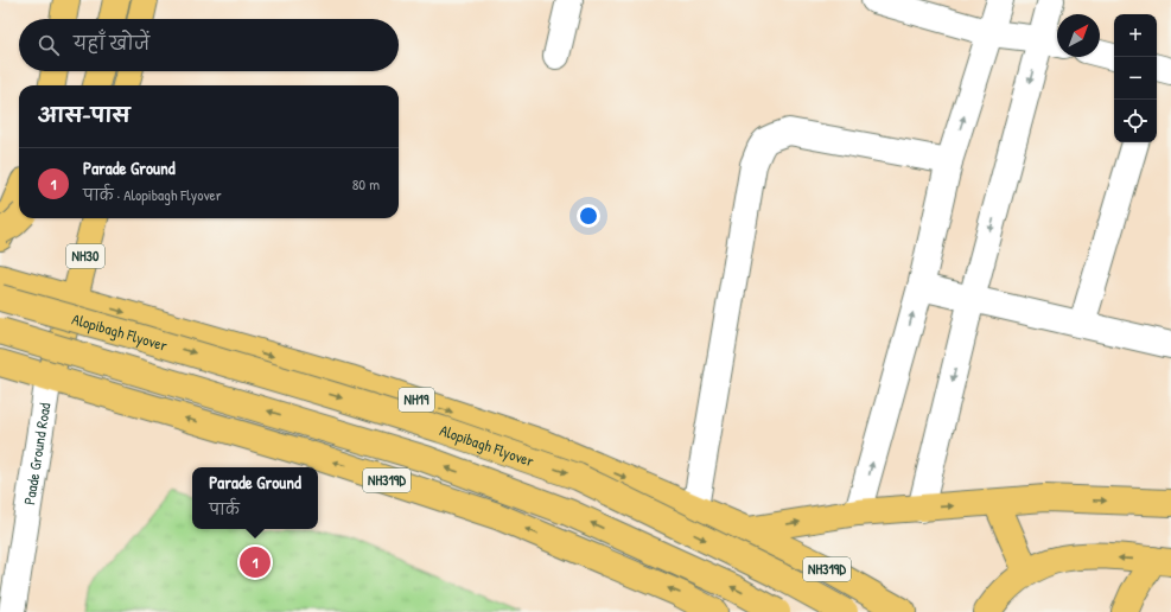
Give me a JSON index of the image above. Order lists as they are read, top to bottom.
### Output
{
  "streets": {
    "main road": [
      "NH30",
      "Alopibagh Flyover",
      "NH19",
      "Paade Ground Road",
      "NH319D"
    ]
  },
  "crossings": [
    ["NH30", "NH19"],
    ["NH30", "Paade Ground Road"],
    ["NH19", "Paade Ground Road"],
    ["NH19", "NH319D"],
    ["Paade Ground Road", "NH319D"]
  ],
  "north": "top right",
  "page": {
    "map_buttons": ["+", "−"],
    "search": "यहाँ खोजें",
    "heading": "आस-पास",
    "list": [
      {
        "mark": "1",
        "name": "Parade Ground",
        "note": "पार्क · Alopibagh Flyover",
        "value": "80 m"
      }
    ],
    "popup": ["Parade Ground", "पार्क"],
    "pins": "1"
  }
}
